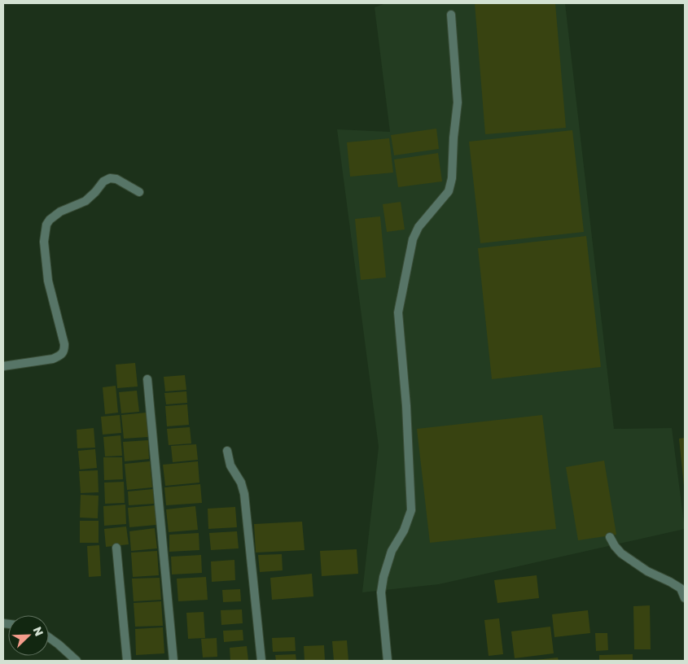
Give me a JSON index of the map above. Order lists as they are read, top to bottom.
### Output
{
  "north": "top right"
}
